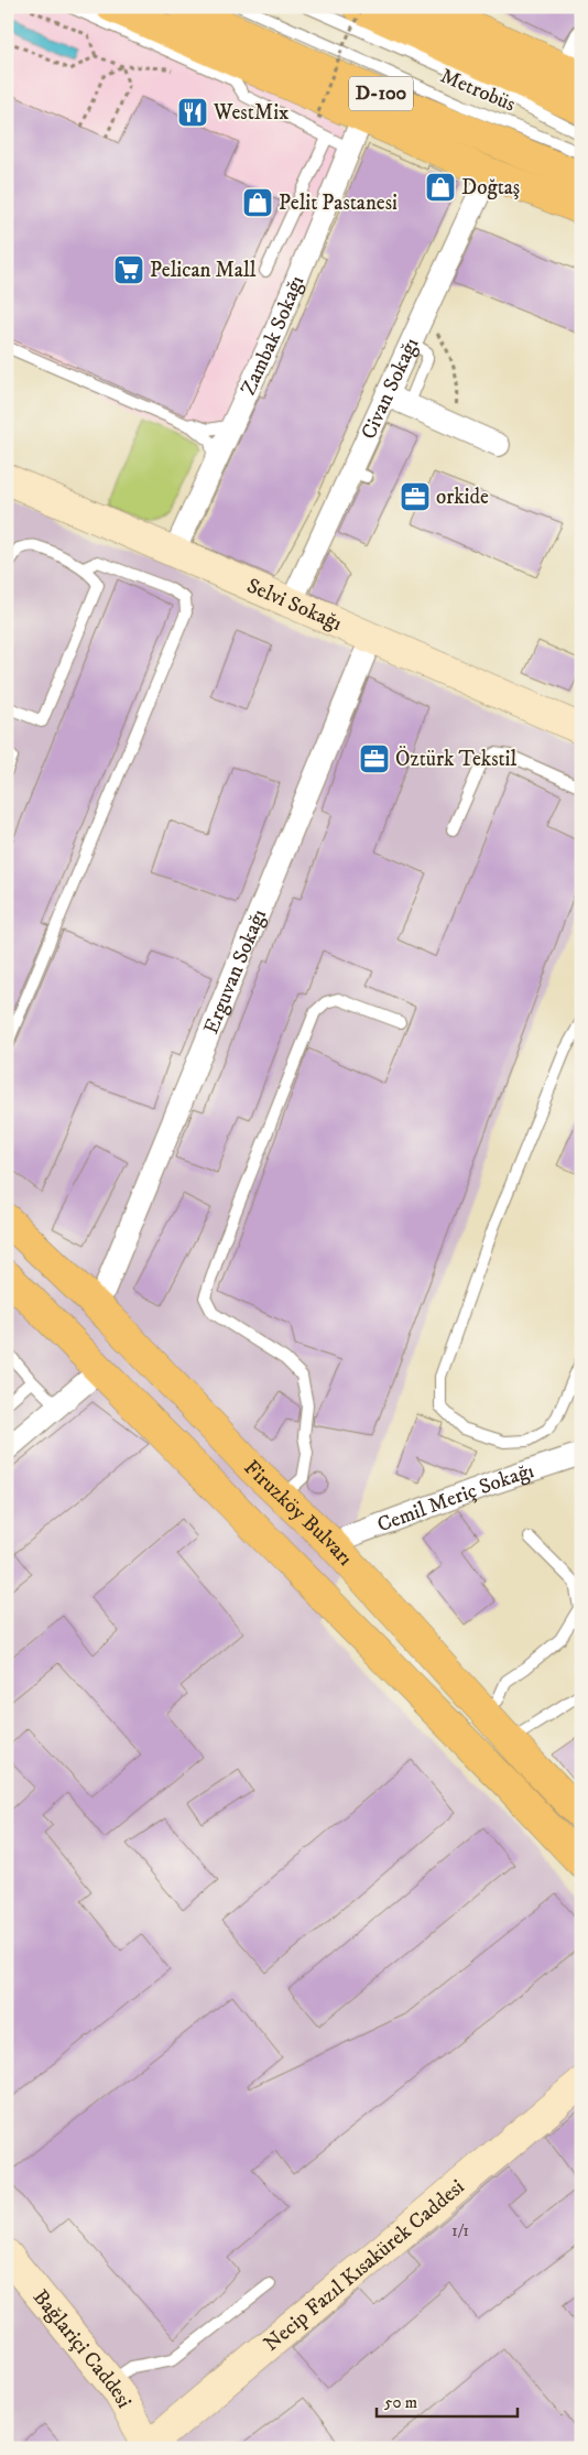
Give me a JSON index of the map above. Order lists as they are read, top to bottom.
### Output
{
  "streets": {
    "main road": ["D-100", "Firuzköy Bulvarı"],
    "street": [
      "Zambak Sokağı",
      "Civan Sokağı",
      "Selvi Sokağı",
      "Erguvan Sokağı",
      "Cemil Meriç Sokağı",
      "Necip Fazıl Kısakürek Caddesi",
      "Bağlariçi Caddesi"
    ],
    "lane": ["Metrobüs"]
  },
  "crossings": [
    ["Zambak Sokağı", "Selvi Sokağı"],
    ["Civan Sokağı", "Selvi Sokağı"],
    ["Selvi Sokağı", "Erguvan Sokağı"],
    ["Erguvan Sokağı", "Firuzköy Bulvarı"],
    ["Cemil Meriç Sokağı", "Firuzköy Bulvarı"],
    ["Necip Fazıl Kısakürek Caddesi", "Bağlariçi Caddesi"]
  ],
  "places": {
    "restaurant": ["WestMix"],
    "shop": ["Doğtaş", "Pelit Pastanesi"],
    "supermarket": ["Pelican Mall"],
    "office": ["orkide", "Öztürk Tekstil"]
  },
  "house_numbers": ["1/1"],
  "scale_bar": "50 m"
}
